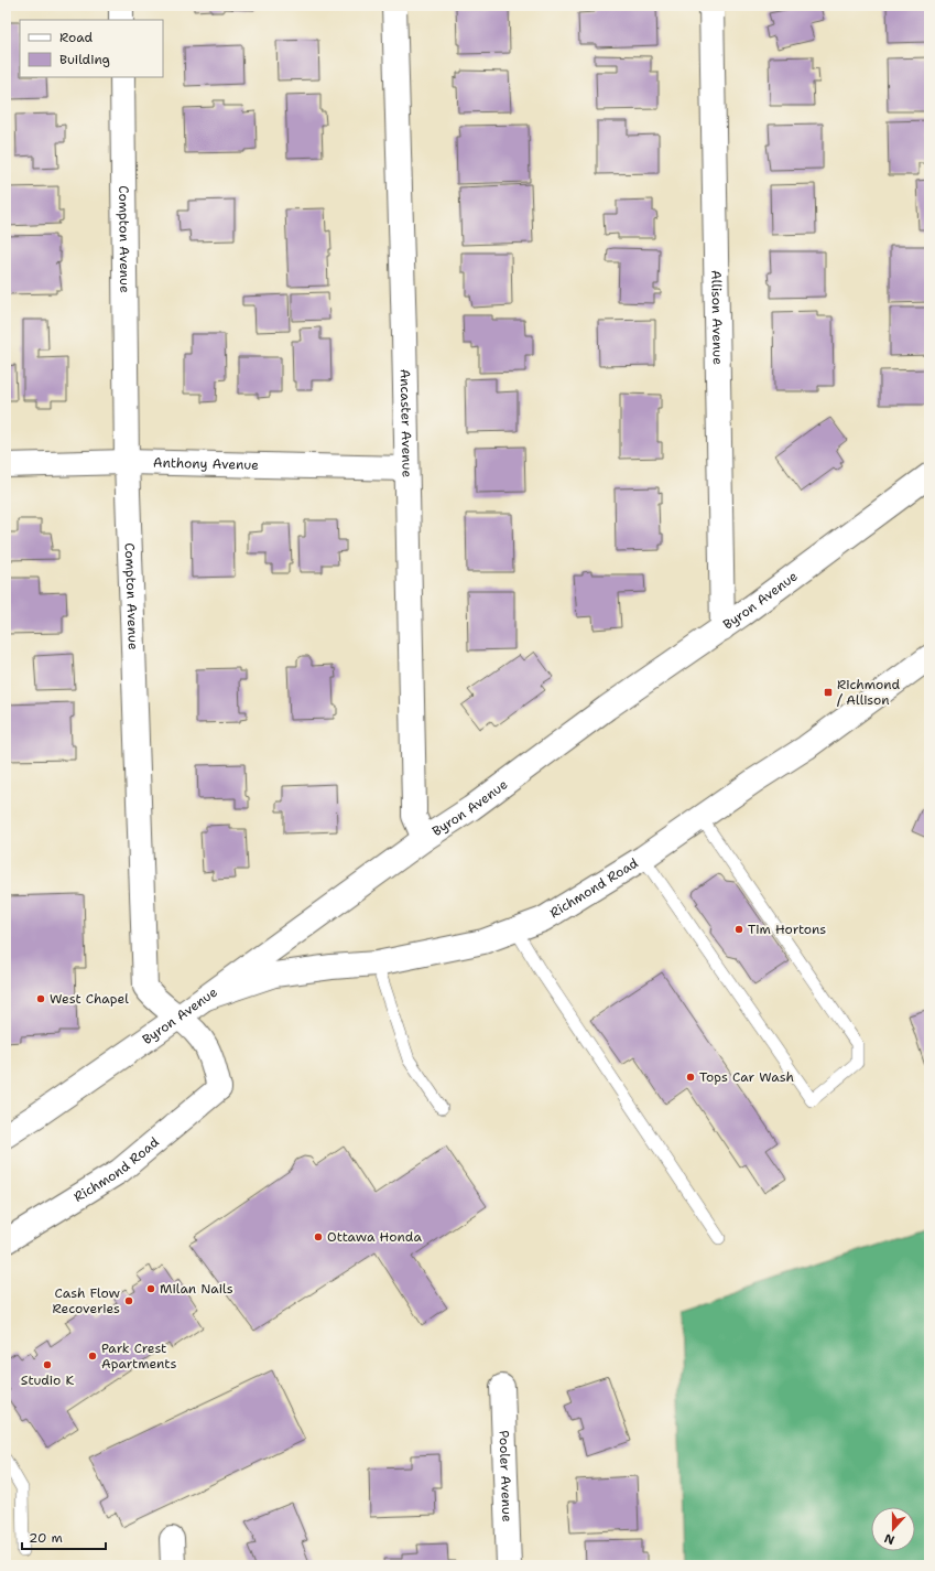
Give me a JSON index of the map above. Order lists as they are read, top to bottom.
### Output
{
  "streets": {
    "street": [
      "Compton Avenue",
      "Allison Avenue",
      "Ancaster Avenue",
      "Anthony Avenue",
      "Byron Avenue",
      "Richmond Road",
      "Pooler Avenue"
    ]
  },
  "crossings": [
    ["Compton Avenue", "Anthony Avenue"],
    ["Compton Avenue", "Byron Avenue"],
    ["Compton Avenue", "Richmond Road"],
    ["Allison Avenue", "Byron Avenue"],
    ["Ancaster Avenue", "Anthony Avenue"],
    ["Ancaster Avenue", "Byron Avenue"],
    ["Byron Avenue", "Richmond Road"]
  ],
  "places": {
    "transit": ["Richmond / Allison"],
    "other": [
      "Tim Hortons",
      "West Chapel",
      "Tops Car Wash",
      "Ottawa Honda",
      "Milan Nails",
      "Cash Flow Recoveries",
      "Park Crest Apartments",
      "Studio K"
    ]
  },
  "legend": ["Road", "Building"],
  "scale_bar": "20 m",
  "north": "bottom"
}
